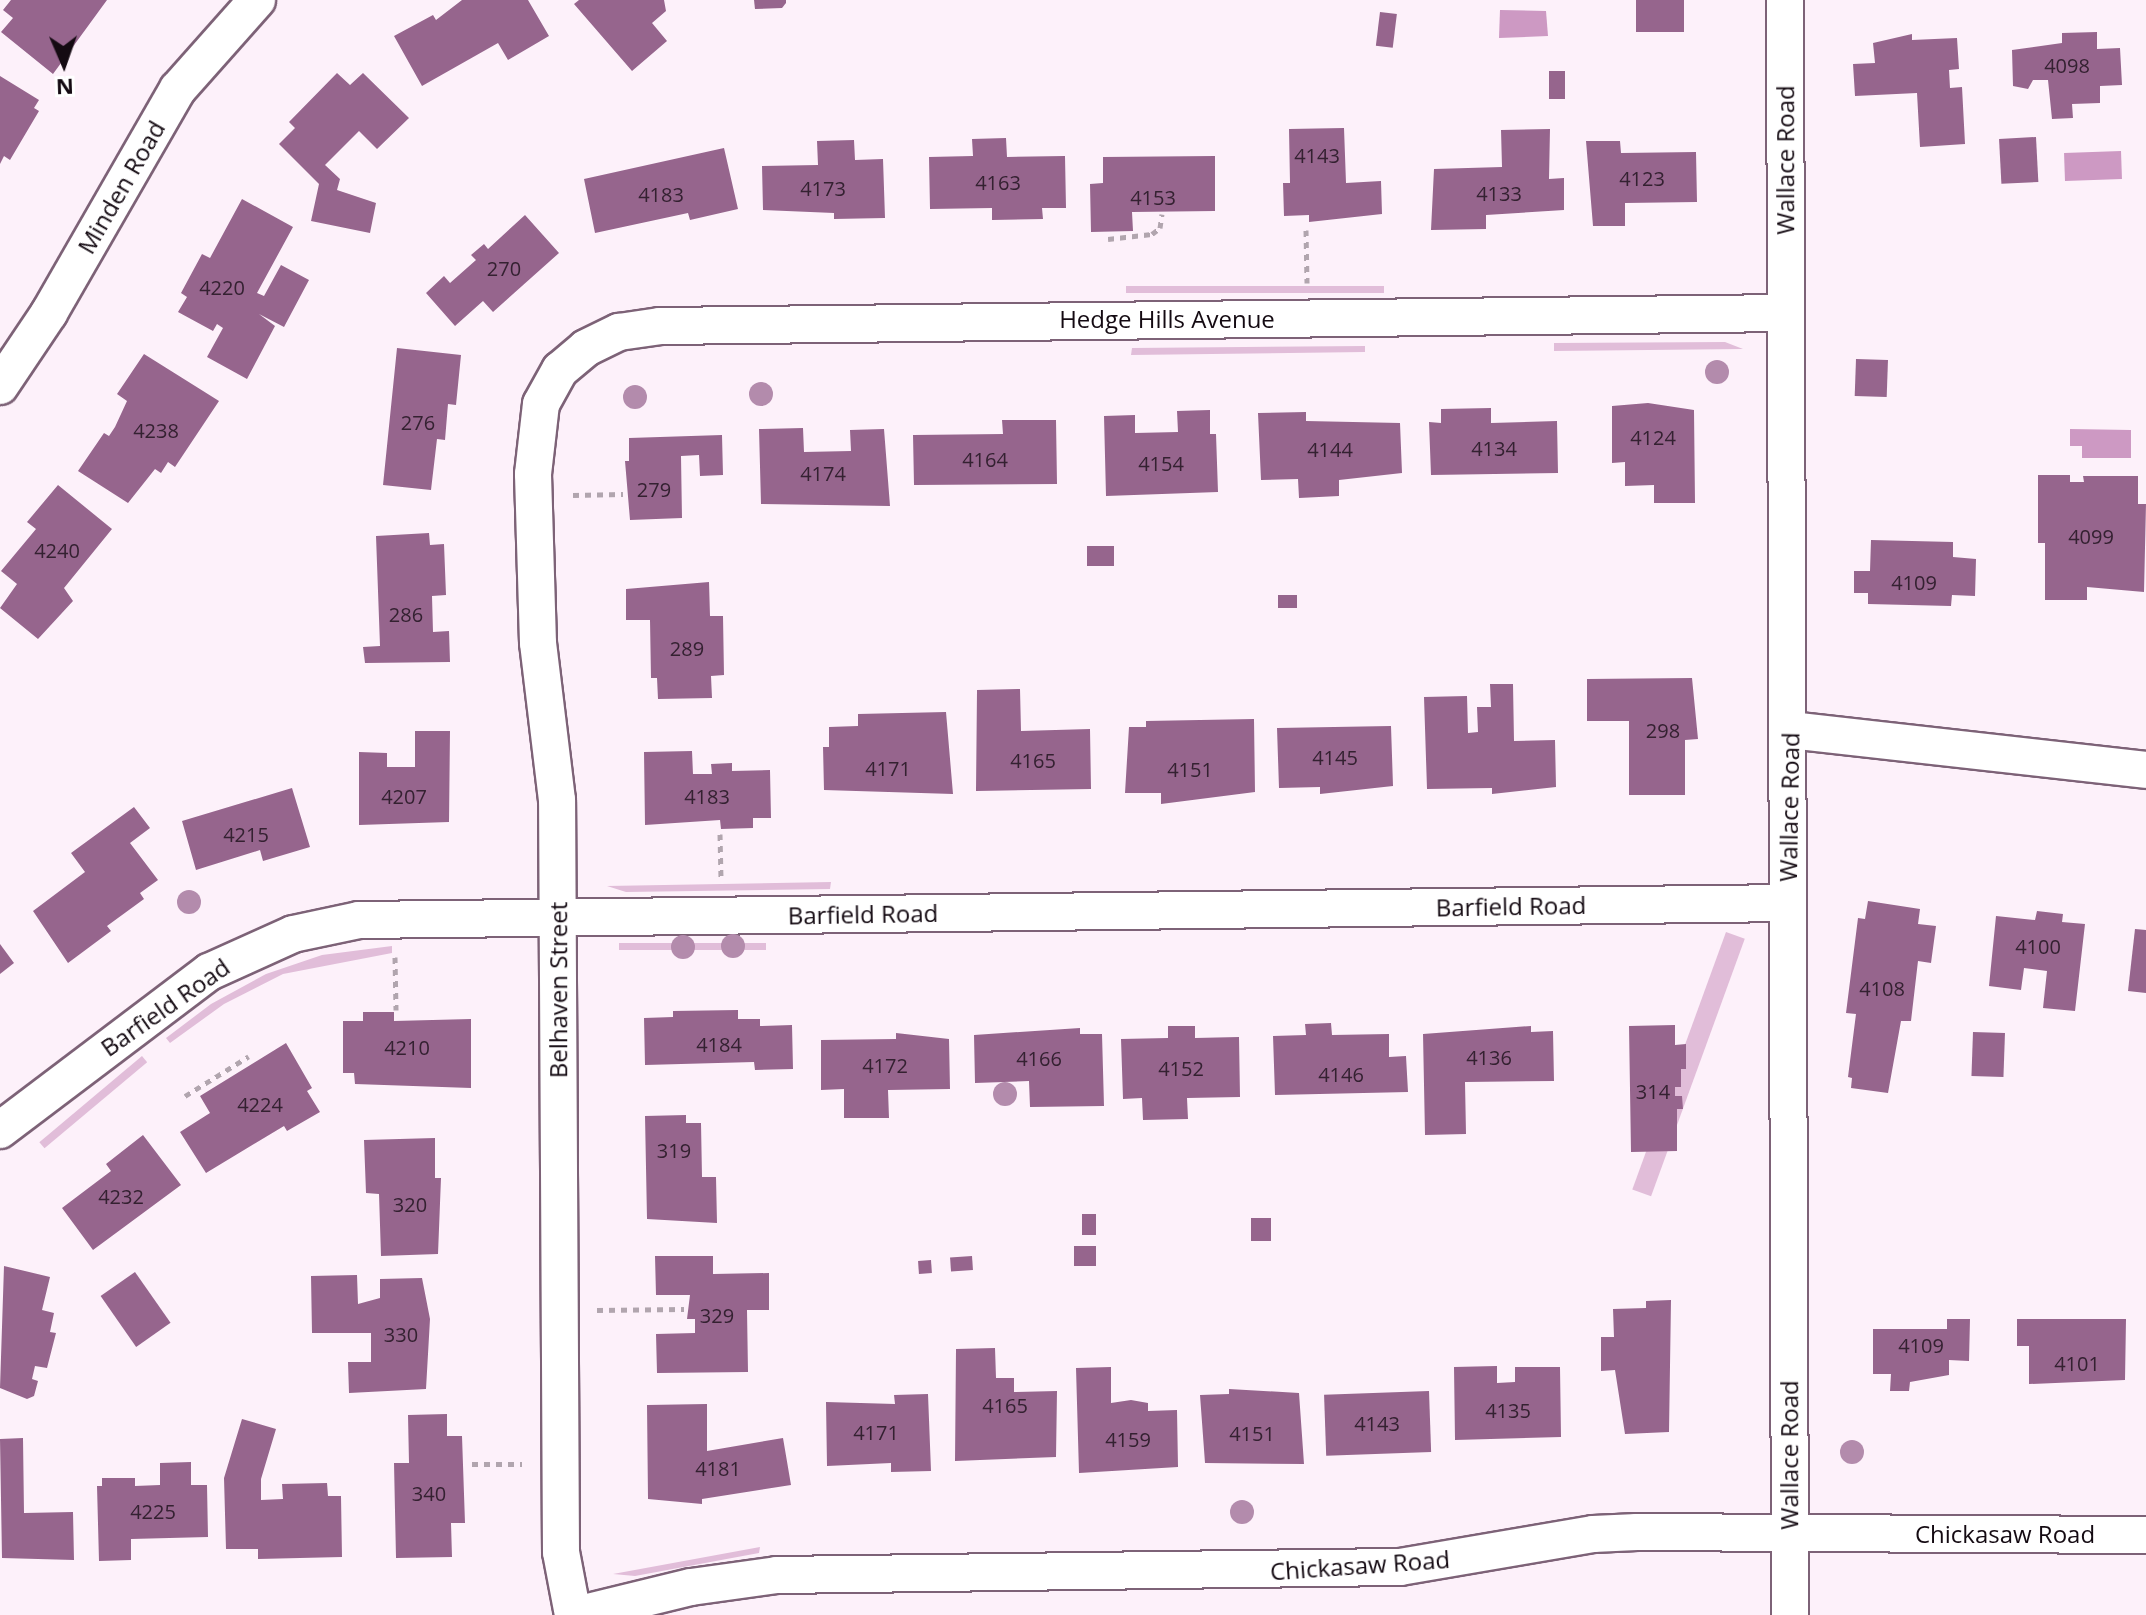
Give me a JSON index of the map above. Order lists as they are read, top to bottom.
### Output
{
  "streets": {
    "street": [
      "Wallace Road",
      "Minden Road",
      "Hedge Hills Avenue",
      "Barfield Road",
      "Belhaven Street",
      "Chickasaw Road"
    ]
  },
  "crossings": [
    ["Wallace Road", "Hedge Hills Avenue"],
    ["Wallace Road", "Barfield Road"],
    ["Wallace Road", "Chickasaw Road"],
    ["Hedge Hills Avenue", "Belhaven Street"],
    ["Barfield Road", "Belhaven Street"],
    ["Belhaven Street", "Chickasaw Road"]
  ],
  "house_numbers": [
    "4098",
    "4143",
    "4123",
    "4163",
    "4173",
    "4133",
    "4183",
    "4153",
    "270",
    "4220",
    "276",
    "4238",
    "4124",
    "4134",
    "4144",
    "4164",
    "4154",
    "4174",
    "279",
    "4099",
    "4240",
    "4109",
    "286",
    "289",
    "298",
    "4145",
    "4165",
    "4171",
    "4151",
    "4207",
    "4183",
    "4215",
    "4100",
    "4108",
    "4184",
    "4210",
    "4136",
    "4166",
    "4172",
    "4152",
    "4146",
    "314",
    "4224",
    "319",
    "4232",
    "320",
    "329",
    "330",
    "4109",
    "4101",
    "4165",
    "4135",
    "4143",
    "4171",
    "4151",
    "4159",
    "4181",
    "340",
    "4225"
  ],
  "north": "bottom"
}
